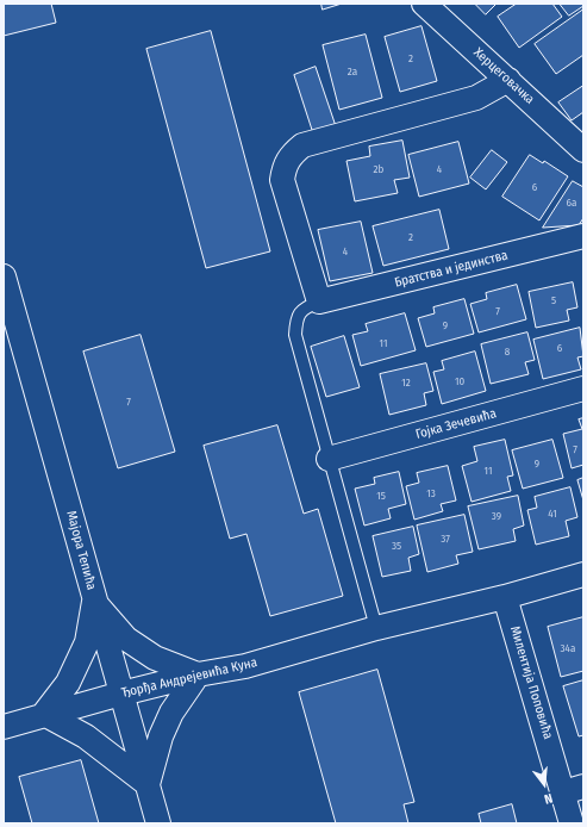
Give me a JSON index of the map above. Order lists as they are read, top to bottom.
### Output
{
  "streets": {
    "street": [
      "Херцеговачка",
      "Братства и јединства",
      "Гојка Зечевића",
      "Мајора Тепића",
      "Ђорђа Андрејевића Куна",
      "Милентија Поповића"
    ]
  },
  "crossings": [
    ["Мајора Тепића", "Ђорђа Андрејевића Куна"],
    ["Ђорђа Андрејевића Куна", "Милентија Поповића"]
  ],
  "house_numbers": [
    "2",
    "2a",
    "2b",
    "4",
    "6",
    "6a",
    "2",
    "4",
    "5",
    "7",
    "9",
    "11",
    "6",
    "8",
    "10",
    "12",
    "7",
    "7",
    "9",
    "11",
    "13",
    "15",
    "41",
    "39",
    "37",
    "35",
    "34a"
  ],
  "north": "bottom"
}
